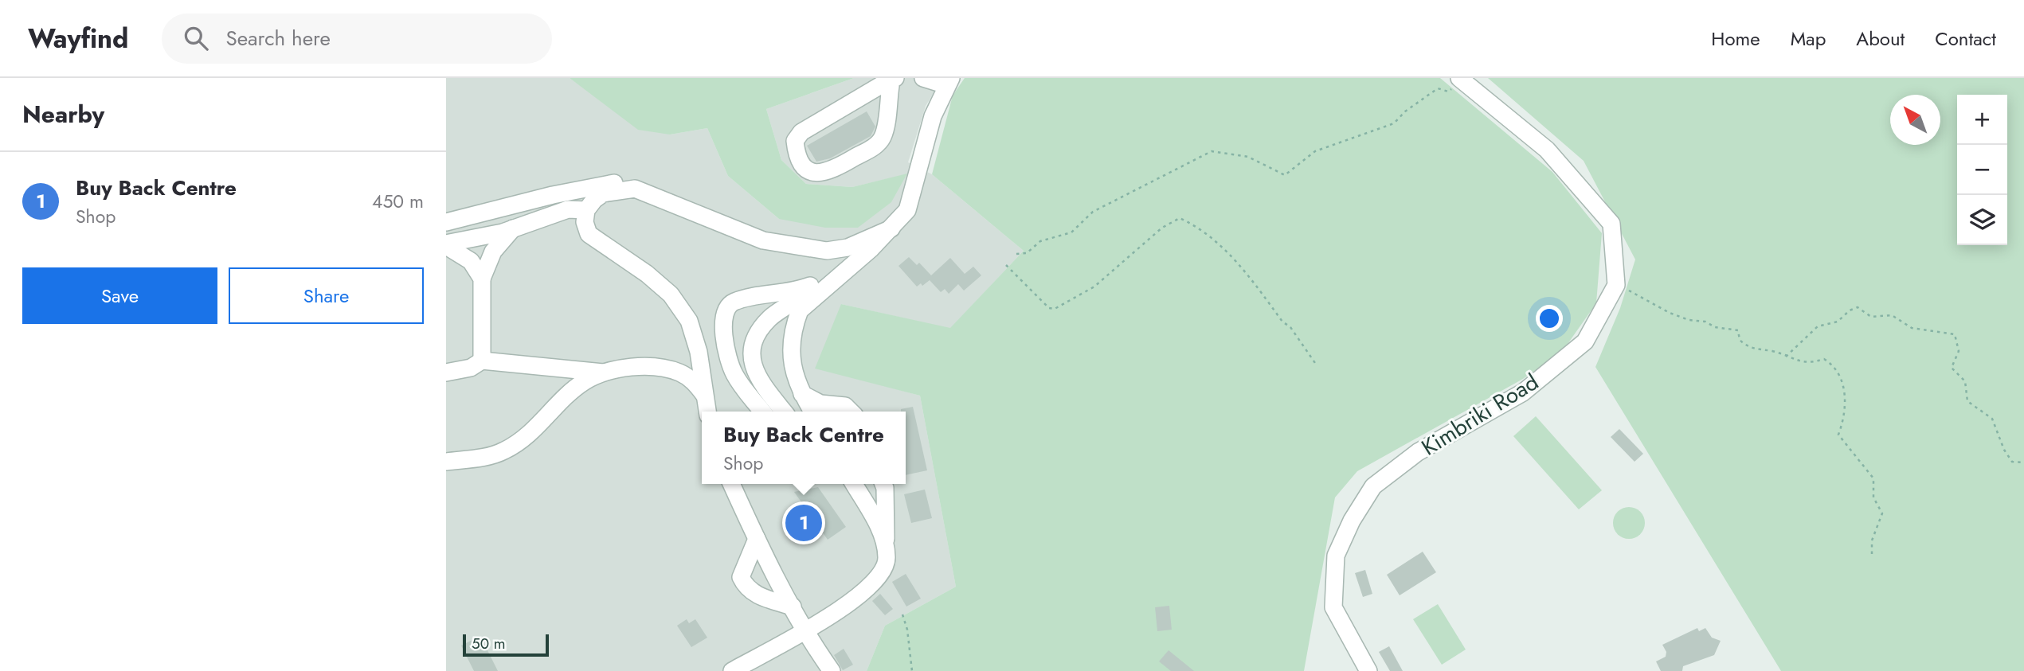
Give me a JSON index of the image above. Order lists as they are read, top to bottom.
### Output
{
  "streets": {
    "street": ["Kimbriki Road"]
  },
  "scale_bar": "50 m",
  "north": "top left",
  "page": {
    "header": "Wayfind",
    "search": "Search here",
    "nav": [
      "Home",
      "Map",
      "About",
      "Contact"
    ],
    "heading": "Nearby",
    "map_buttons": ["+", "−"],
    "list": [
      {
        "mark": "1",
        "name": "Buy Back Centre",
        "note": "Shop",
        "value": "450 m"
      }
    ],
    "buttons": ["Save", "Share"],
    "popup": ["Buy Back Centre", "Shop"],
    "pins": "1",
    "scale": "50 m"
  }
}
